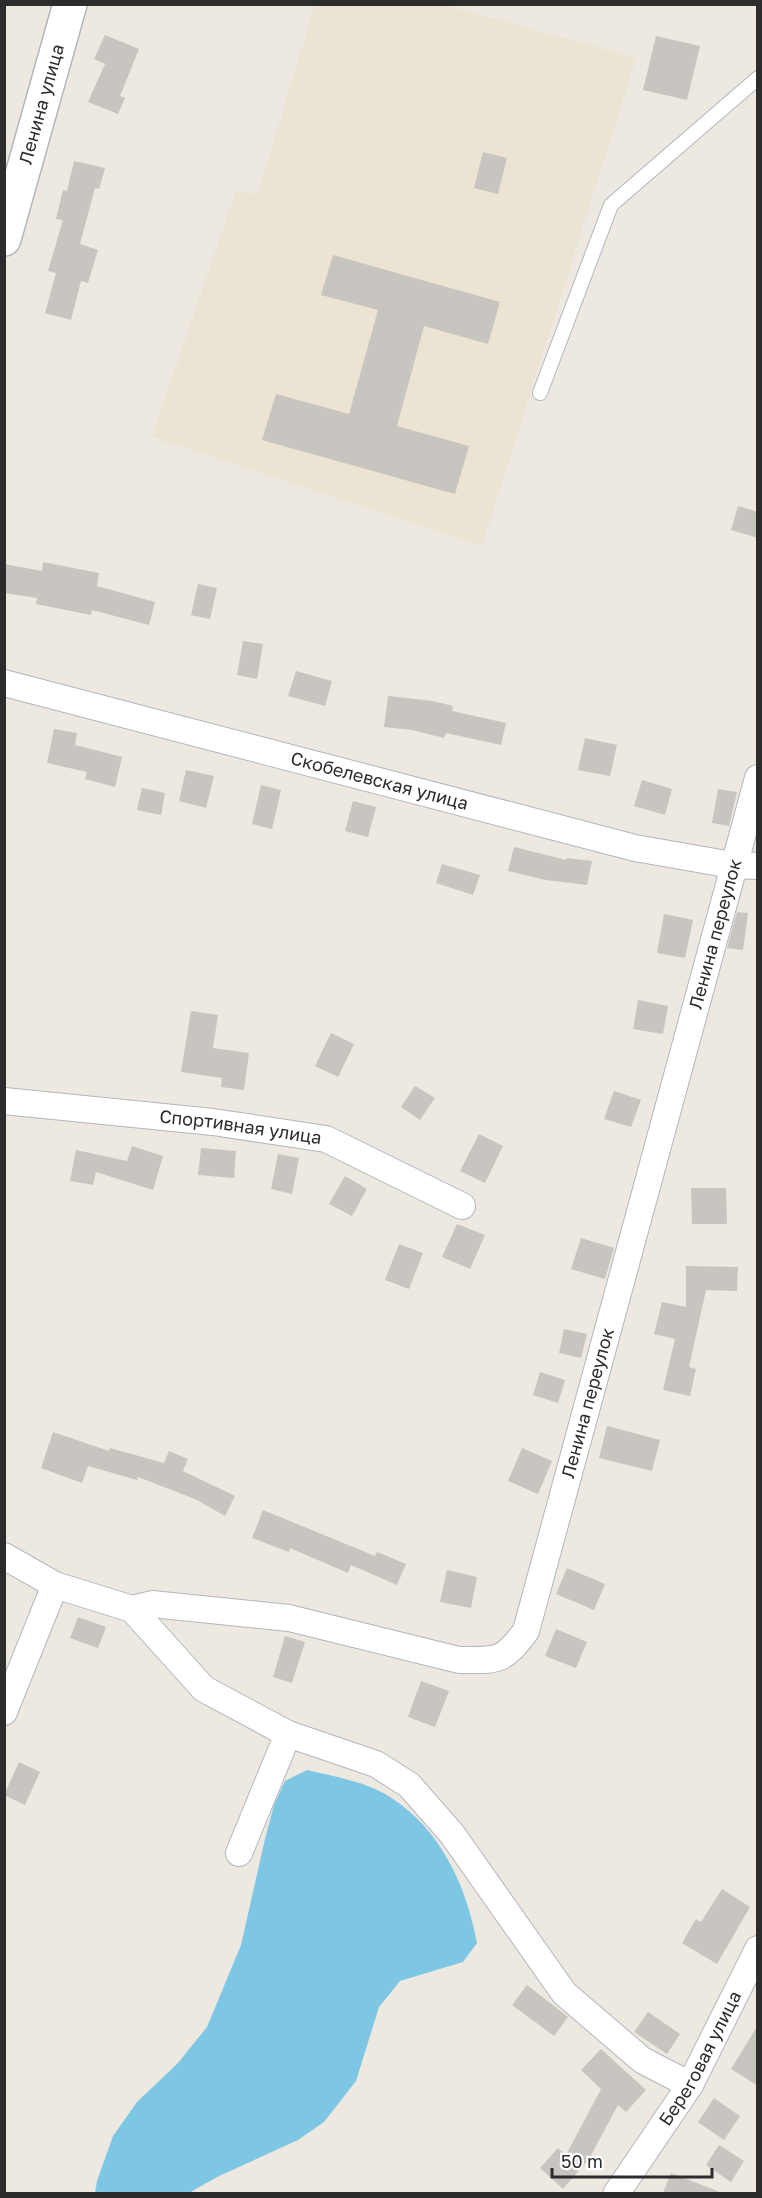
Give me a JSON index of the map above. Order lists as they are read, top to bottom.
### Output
{
  "streets": {
    "street": [
      "Ленина улица",
      "Скобелевская улица",
      "Ленина переулок",
      "Спортивная улица",
      "Береговая улица"
    ]
  },
  "crossings": [
    ["Скобелевская улица", "Ленина переулок"]
  ],
  "scale_bar": "50 m"
}
